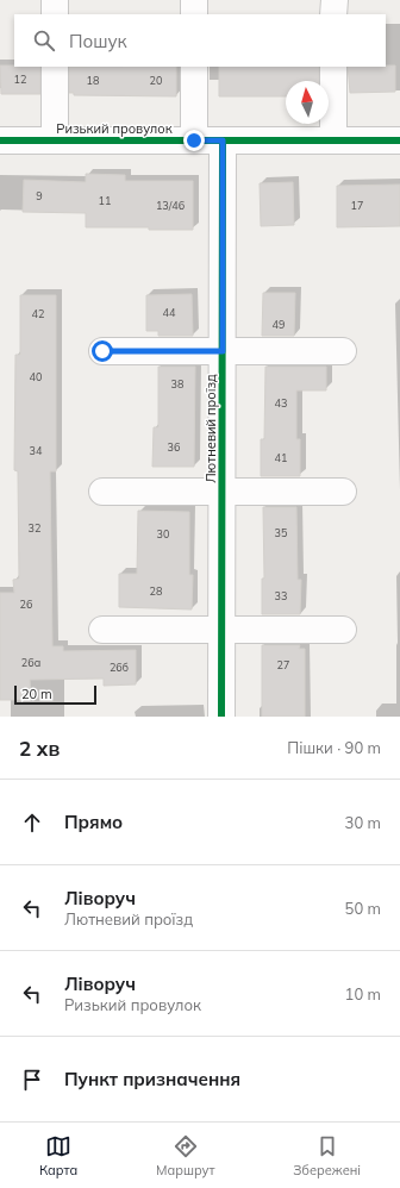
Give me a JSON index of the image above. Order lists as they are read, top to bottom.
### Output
{
  "streets": {
    "street": ["Ризький провулок", "Лютневий проїзд"]
  },
  "crossings": [
    ["Ризький провулок", "Лютневий проїзд"]
  ],
  "house_numbers": [
    "12",
    "18",
    "20",
    "9",
    "11",
    "13/46",
    "17",
    "44",
    "42",
    "49",
    "40",
    "38",
    "43",
    "36",
    "34",
    "41",
    "32",
    "35",
    "30",
    "28",
    "33",
    "26",
    "26а",
    "27",
    "26б"
  ],
  "scale_bar": "20 m",
  "north": "top",
  "page": {
    "search": "Пошук",
    "scale": "20 m",
    "heading": ["2 хв", "Пішки · 90 m"],
    "list": [
      ["Прямо", "30 m"],
      ["Ліворуч", "Лютневий проїзд", "50 m"],
      ["Ліворуч", "Ризький провулок", "10 m"],
      "Пункт призначення"
    ],
    "nav": ["Карта", "Маршрут", "Збережені"]
  }
}
